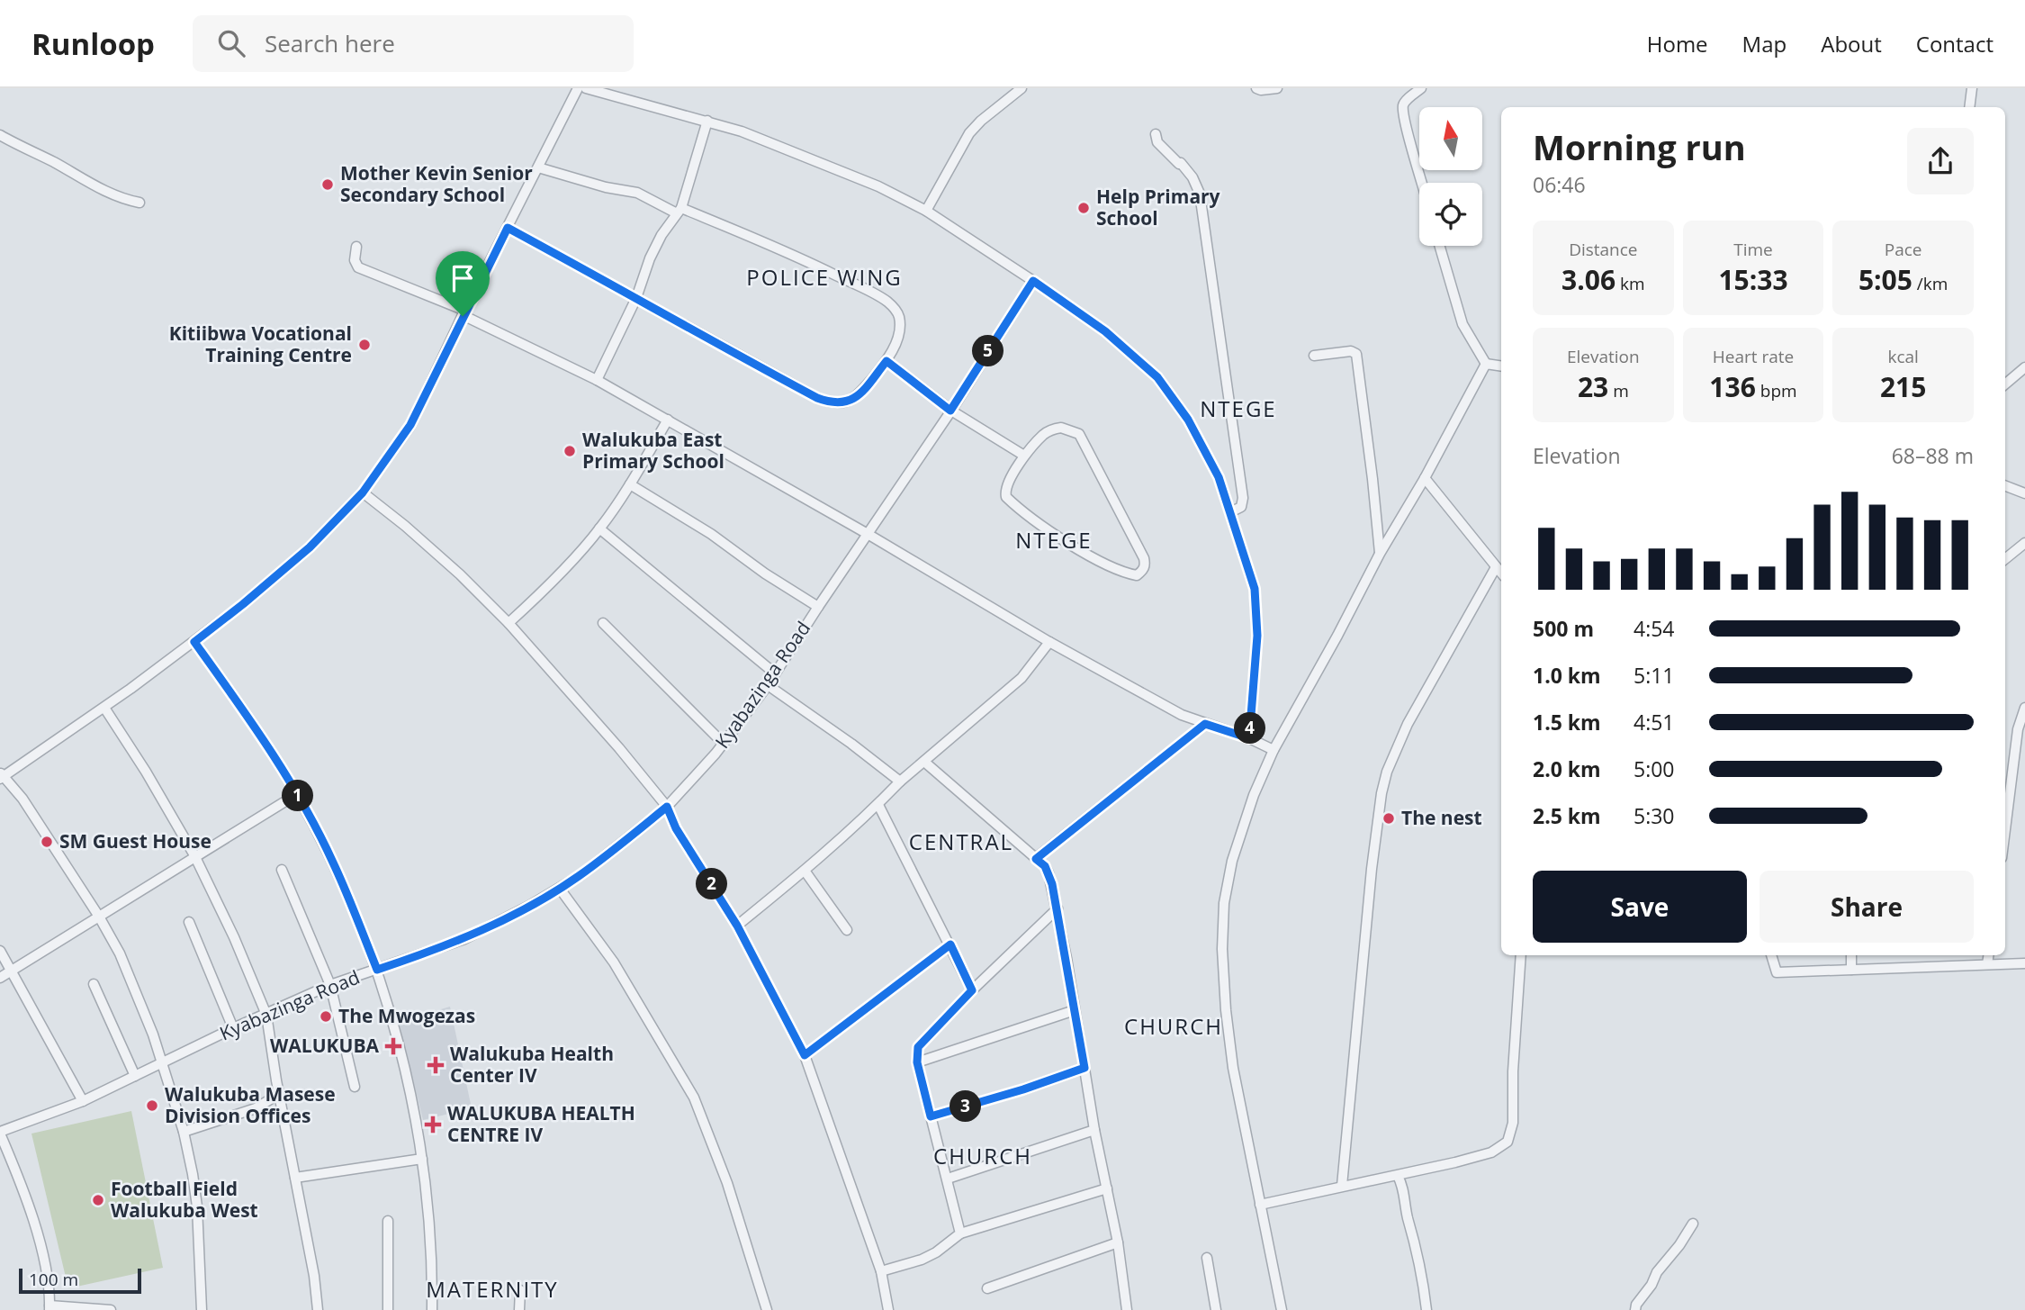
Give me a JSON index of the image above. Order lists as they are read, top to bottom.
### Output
{
  "streets": {
    "street": ["Kyabazinga Road"]
  },
  "districts": [
    "POLICE WING",
    "NTEGE",
    "NTEGE",
    "CENTRAL",
    "CHURCH",
    "CHURCH",
    "MATERNITY"
  ],
  "places": {
    "other": [
      "Mother Kevin Senior Secondary School",
      "Help Primary School",
      "Kitiibwa Vocational Training Centre",
      "Walukuba East Primary School",
      "The nest",
      "SM Guest House",
      "The Mwogezas",
      "Walukuba Masese Division Offices",
      "Football Field Walukuba West"
    ],
    "health": ["WALUKUBA", "Walukuba Health Center IV", "WALUKUBA HEALTH CENTRE IV"]
  },
  "scale_bar": "100 m",
  "north": "top",
  "page": {
    "header": "Runloop",
    "search": "Search here",
    "nav": [
      "Home",
      "Map",
      "About",
      "Contact"
    ],
    "heading": ["Morning run", "06:46"],
    "stats": [
      ["Distance", "3.06 km"],
      ["Time", "15:33"],
      ["Pace", "5:05 /km"],
      ["Elevation", "23 m"],
      ["Heart rate", "136 bpm"],
      ["kcal", "215"]
    ],
    "pins": [
      "5",
      "4",
      "1",
      "2",
      "3"
    ],
    "chart": ["Elevation", "68–88 m"],
    "list": [
      {
        "name": "500 m",
        "note": "4:54"
      },
      {
        "name": "1.0 km",
        "note": "5:11"
      },
      {
        "name": "1.5 km",
        "note": "4:51"
      },
      {
        "name": "2.0 km",
        "note": "5:00"
      },
      {
        "name": "2.5 km",
        "note": "5:30"
      }
    ],
    "buttons": ["Save", "Share"],
    "scale": "100 m"
  }
}
